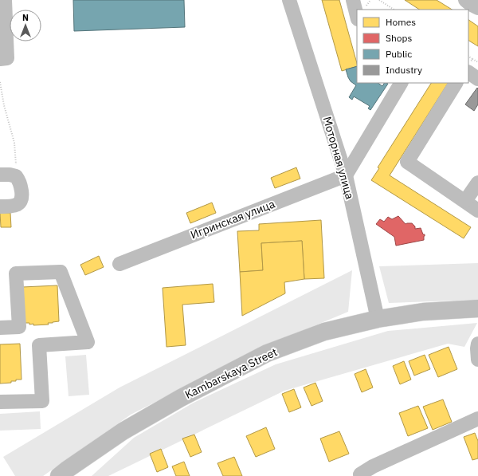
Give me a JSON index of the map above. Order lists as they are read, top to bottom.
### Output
{
  "streets": {
    "main road": ["Kambarskaya Street"],
    "street": ["Моторная улица", "Игринская улица"]
  },
  "crossings": [
    ["Моторная улица", "Игринская улица"],
    ["Моторная улица", "Kambarskaya Street"]
  ],
  "legend": [
    "Homes",
    "Shops",
    "Public",
    "Industry"
  ],
  "north": "top"
}
